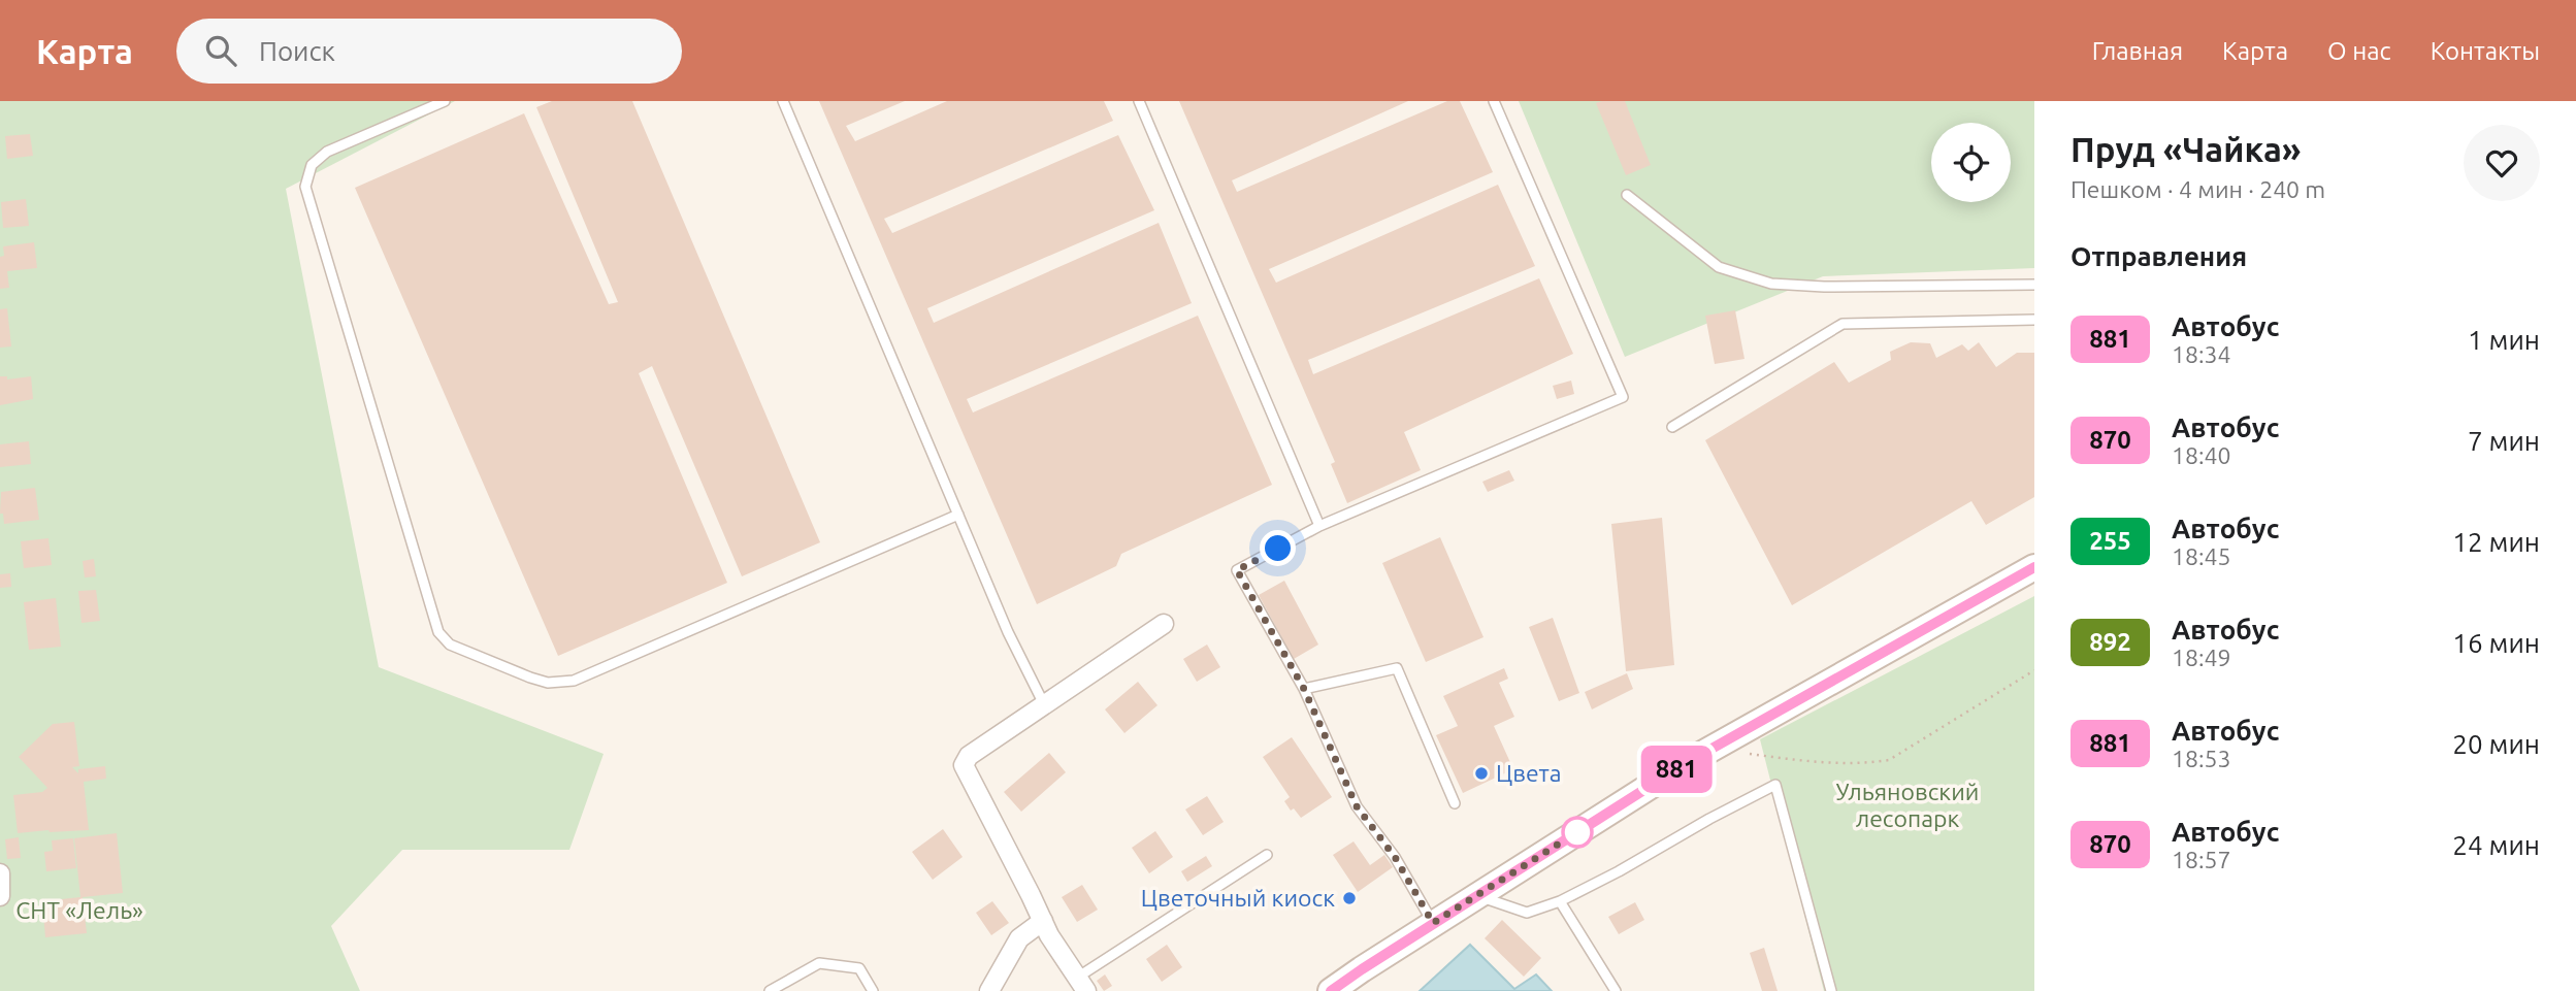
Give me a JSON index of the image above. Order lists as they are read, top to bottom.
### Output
{
  "parks": ["Ульяновский лесопарк", "СНТ «Лель»"],
  "places": ["Цвета", "Цветочный киоск"],
  "lines": ["bus line 881"],
  "page": {
    "header": "Карта",
    "search": "Поиск",
    "nav": [
      "Главная",
      "Карта",
      "О нас",
      "Контакты"
    ],
    "on_map": "881",
    "heading": [
      ["Пруд «Чайка»", "Пешком · 4 мин · 240 m"],
      "Отправления"
    ],
    "list": [
      {
        "mark": "881",
        "name": "Автобус",
        "note": "18:34",
        "value": "1 мин"
      },
      {
        "mark": "870",
        "name": "Автобус",
        "note": "18:40",
        "value": "7 мин"
      },
      {
        "mark": "255",
        "name": "Автобус",
        "note": "18:45",
        "value": "12 мин"
      },
      {
        "mark": "892",
        "name": "Автобус",
        "note": "18:49",
        "value": "16 мин"
      },
      {
        "mark": "881",
        "name": "Автобус",
        "note": "18:53",
        "value": "20 мин"
      },
      {
        "mark": "870",
        "name": "Автобус",
        "note": "18:57",
        "value": "24 мин"
      }
    ]
  }
}
